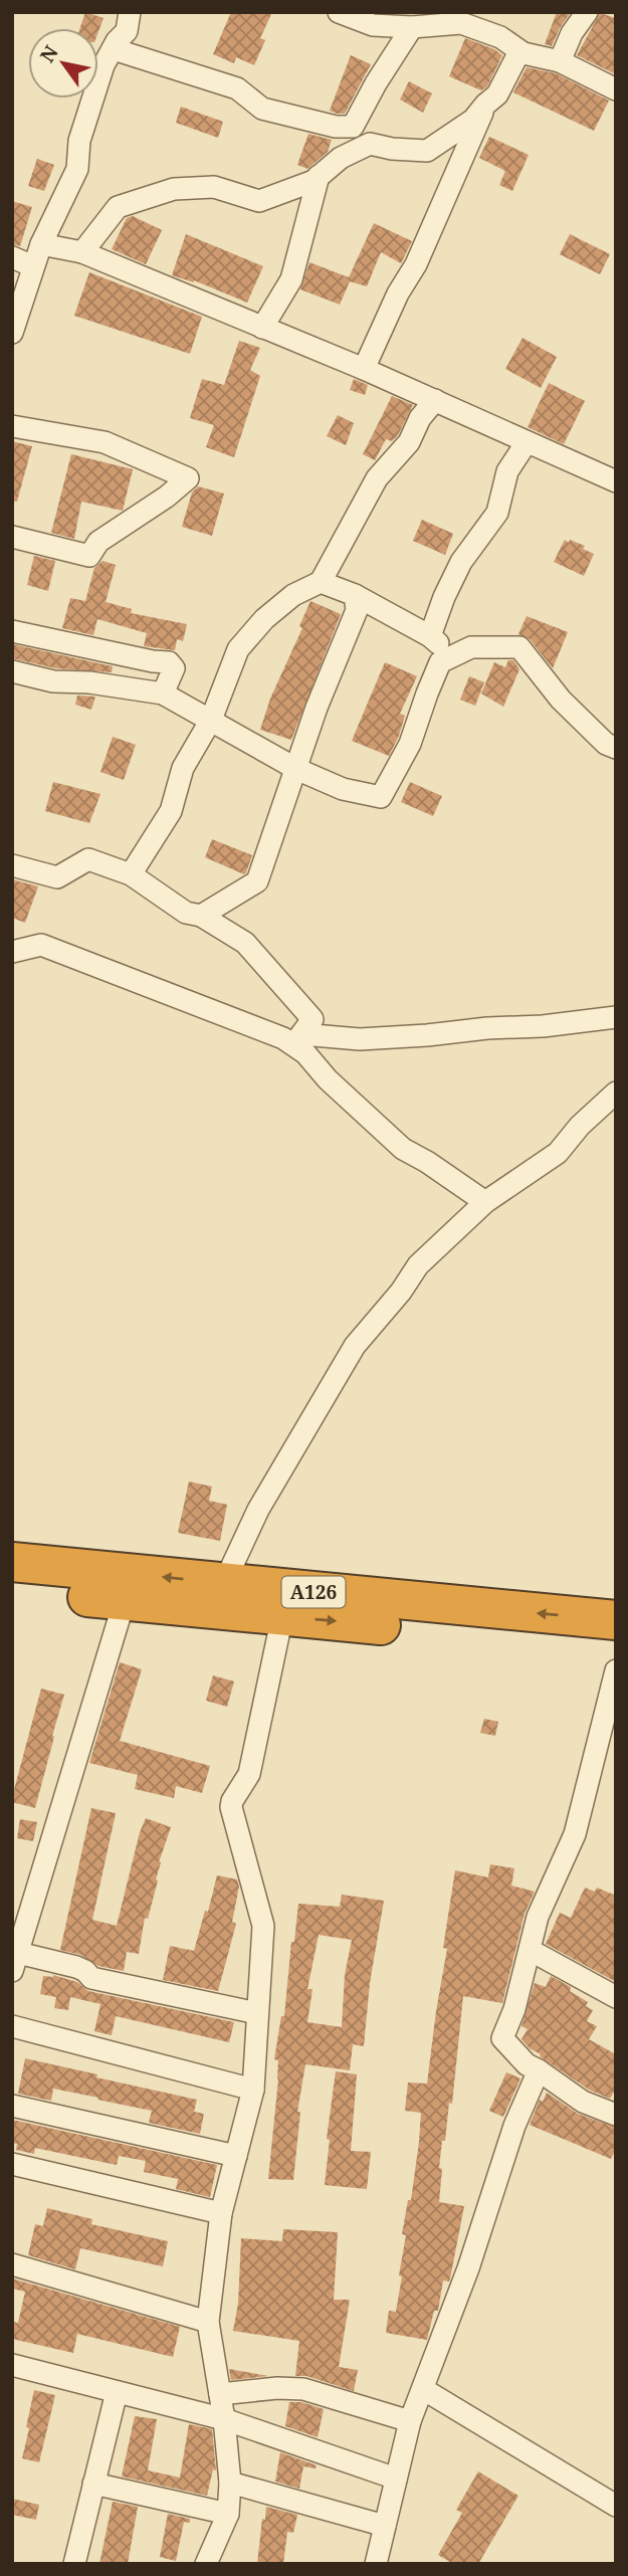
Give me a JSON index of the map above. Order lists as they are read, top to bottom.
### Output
{
  "streets": {
    "highway": ["A126"]
  },
  "north": "top left"
}
